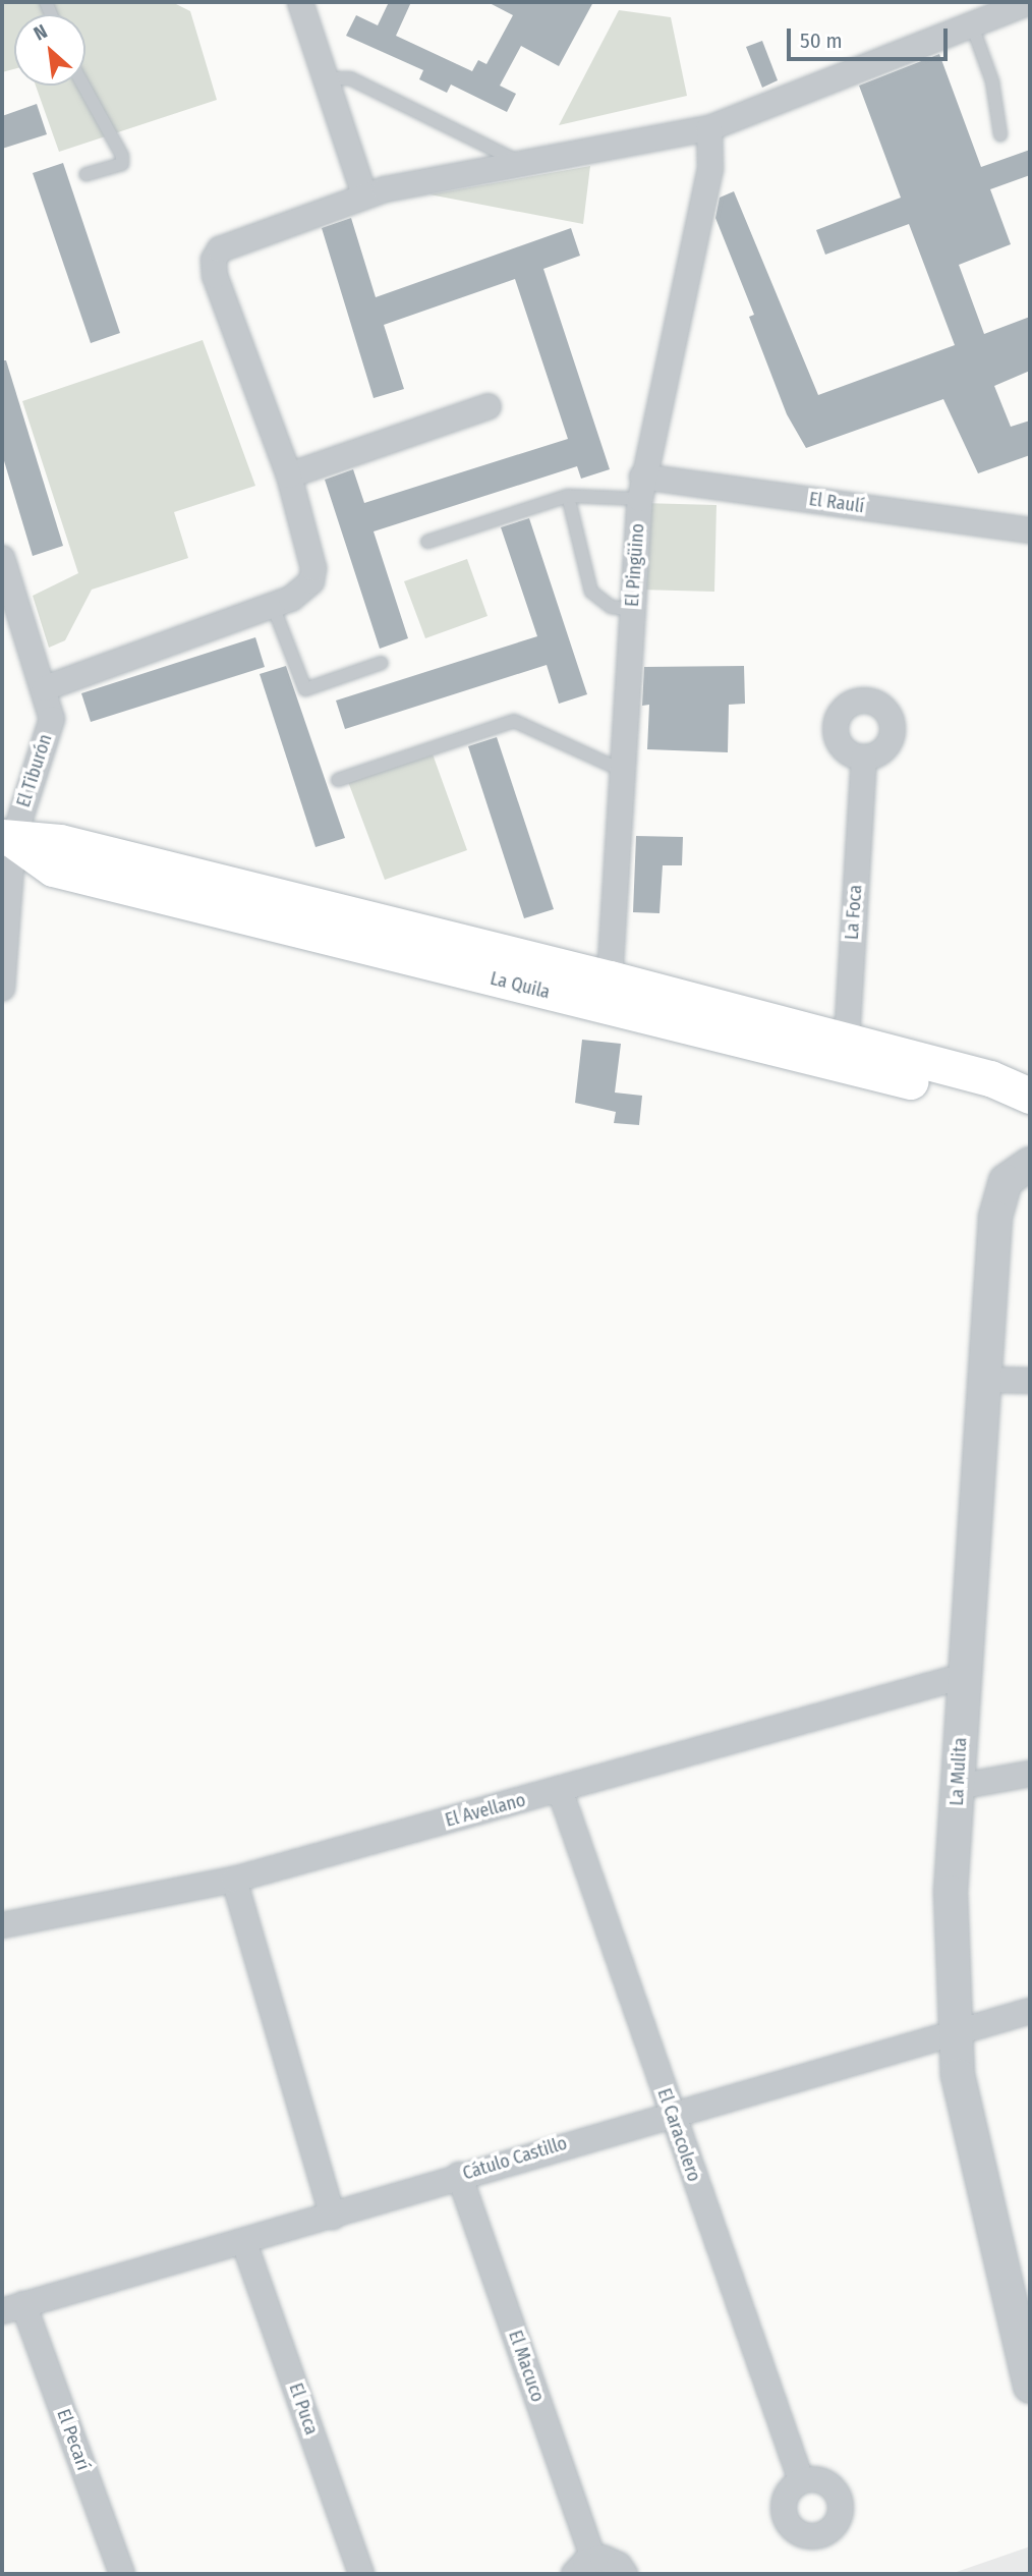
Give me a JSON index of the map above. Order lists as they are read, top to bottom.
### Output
{
  "streets": {
    "main road": ["La Quila"],
    "street": [
      "El Raulí",
      "El Pingüino",
      "El Tiburón",
      "La Foca",
      "La Mulita",
      "El Avellano",
      "El Caracolero",
      "Cátulo Castillo",
      "El Macuco",
      "El Puca",
      "El Pecarí"
    ]
  },
  "crossings": [
    ["El Raulí", "El Pingüino"],
    ["El Pingüino", "La Quila"],
    ["El Tiburón", "La Quila"],
    ["La Foca", "La Quila"],
    ["La Mulita", "El Avellano"],
    ["La Mulita", "Cátulo Castillo"],
    ["El Avellano", "El Caracolero"],
    ["El Caracolero", "Cátulo Castillo"],
    ["Cátulo Castillo", "El Macuco"],
    ["Cátulo Castillo", "El Puca"],
    ["Cátulo Castillo", "El Pecarí"]
  ],
  "scale_bar": "50 m",
  "north": "top left"
}
